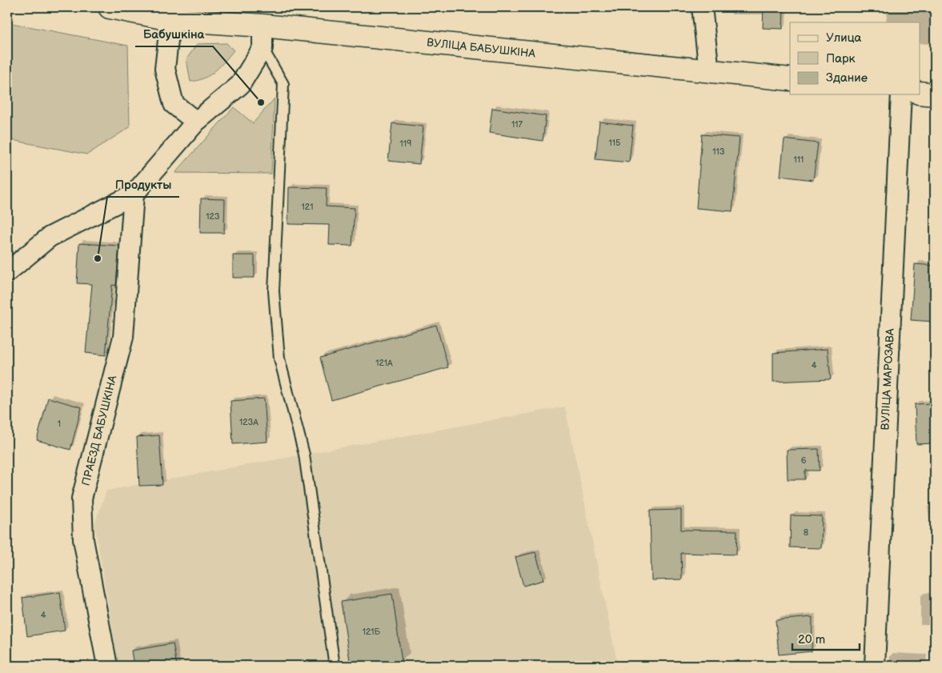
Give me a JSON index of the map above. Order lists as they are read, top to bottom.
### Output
{
  "streets": {
    "street": ["ВУЛІЦА БАБУШКІНА", "ВУЛІЦА МАРОЗАВА", "ПРАЕЗД БАБУШКІНА"]
  },
  "places": ["Бабушкіна", "Продукты"],
  "house_numbers": [
    "117",
    "115",
    "119",
    "113",
    "111",
    "121",
    "123",
    "121А",
    "4",
    "123А",
    "1",
    "6",
    "8",
    "4",
    "121Б"
  ],
  "legend": ["Улица", "Парк", "Здание"],
  "scale_bar": "20 m"
}
